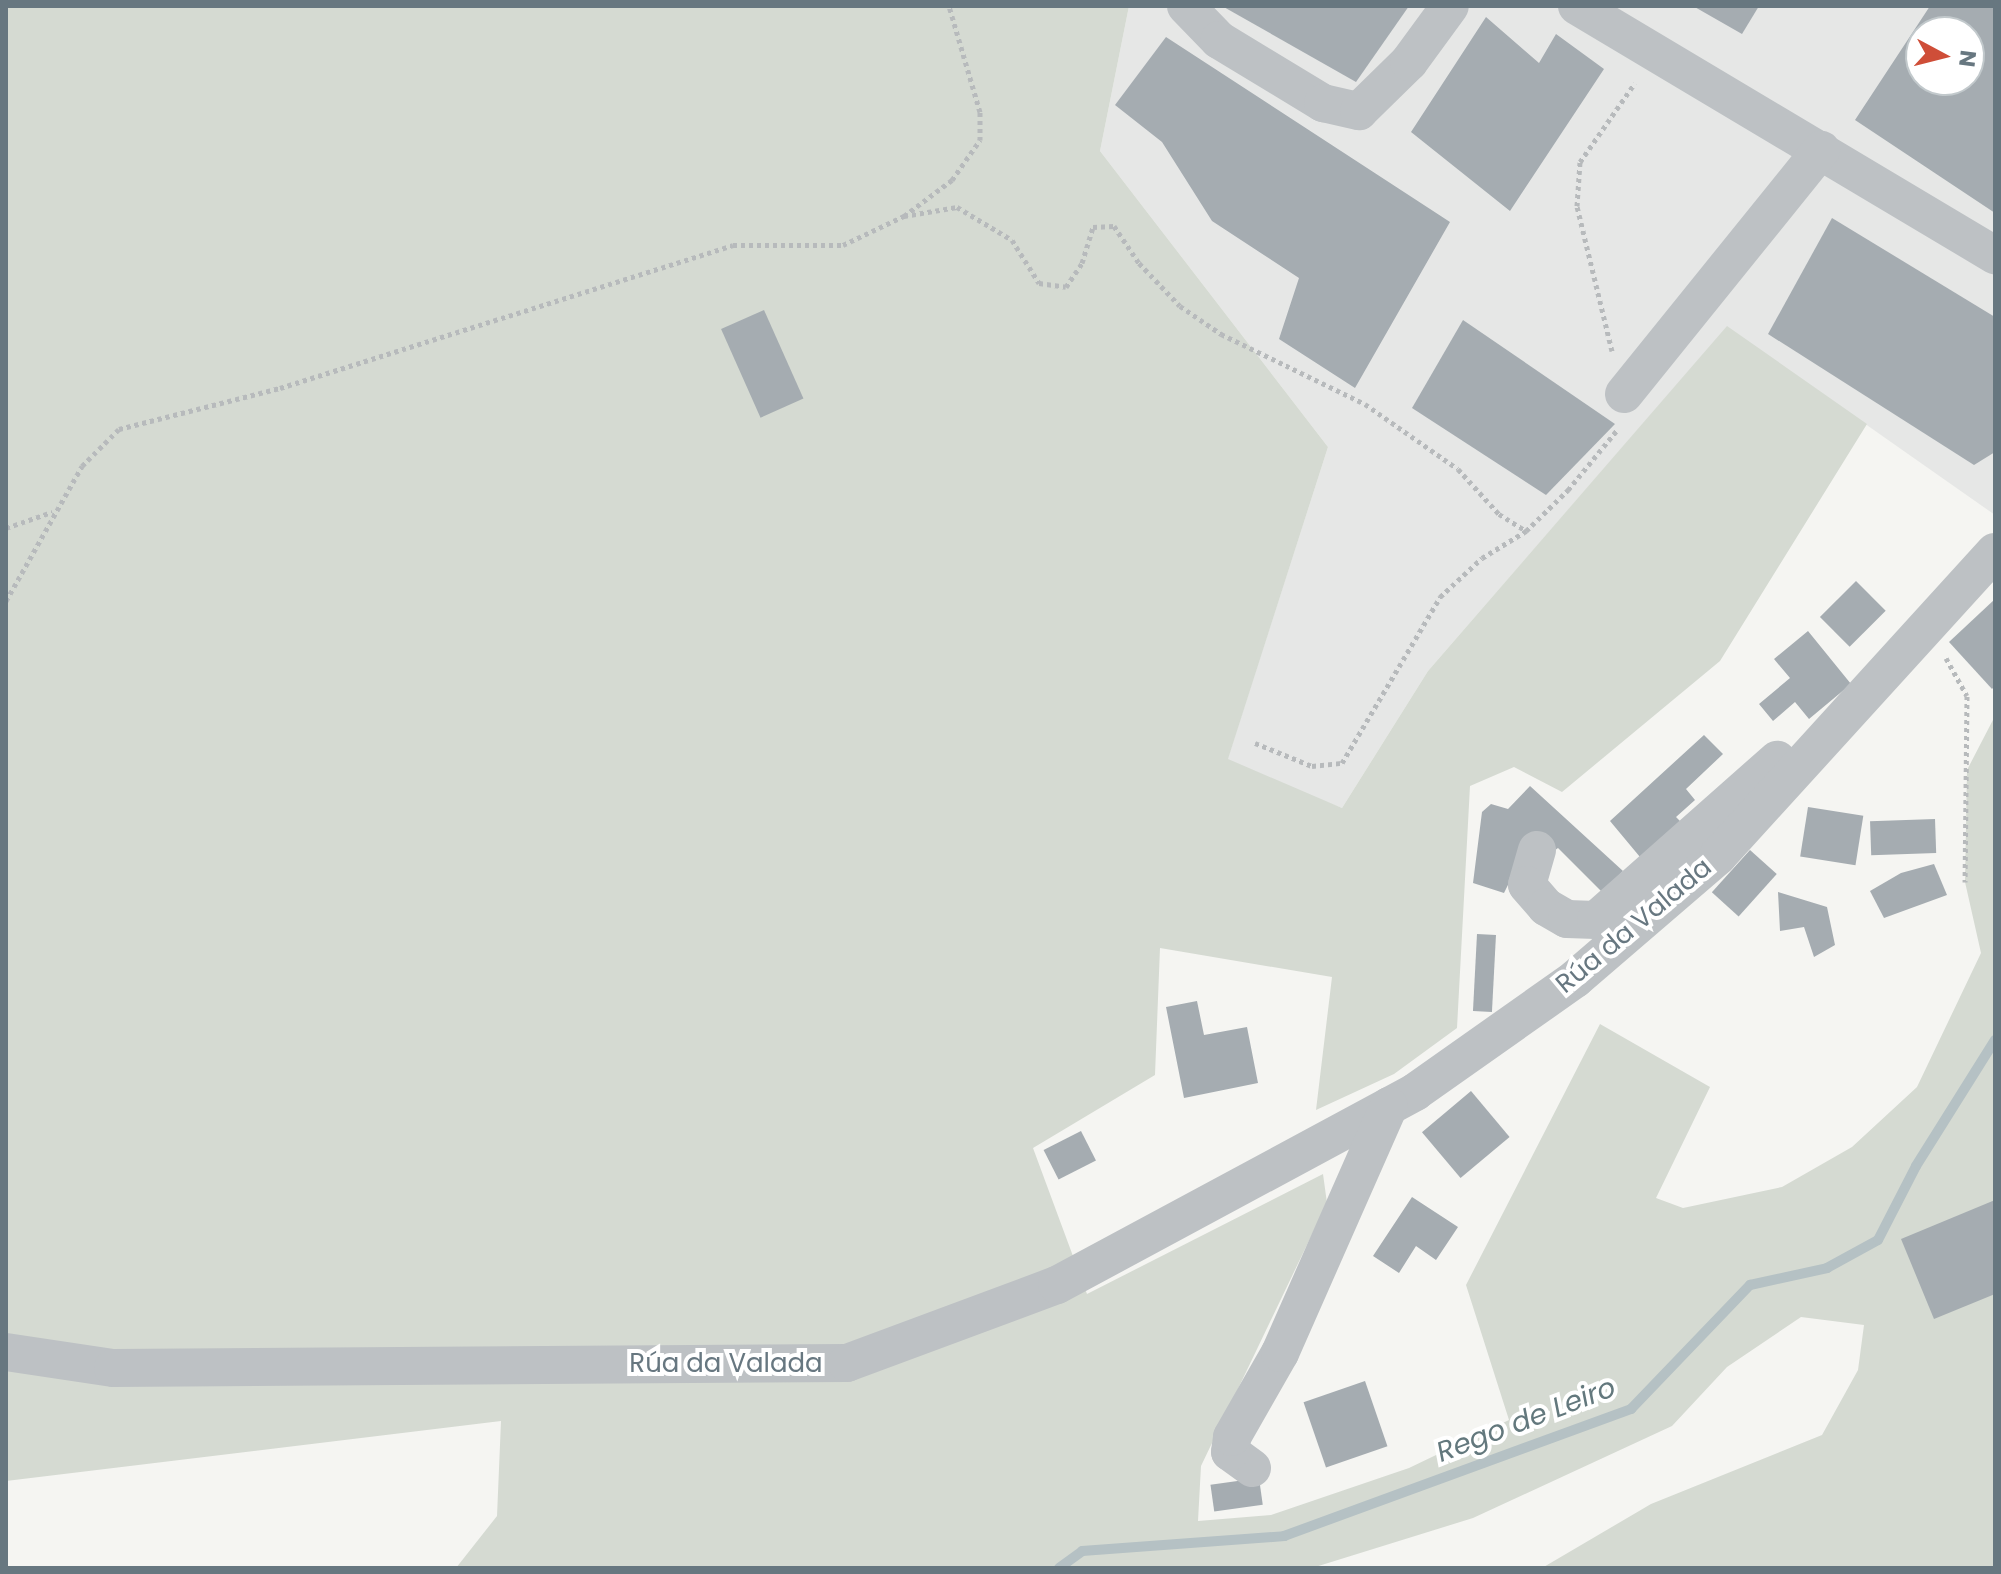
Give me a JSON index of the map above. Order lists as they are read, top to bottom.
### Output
{
  "streets": {
    "street": ["Rúa da Valada"]
  },
  "water": ["Rego de Leiro"],
  "north": "right"
}
